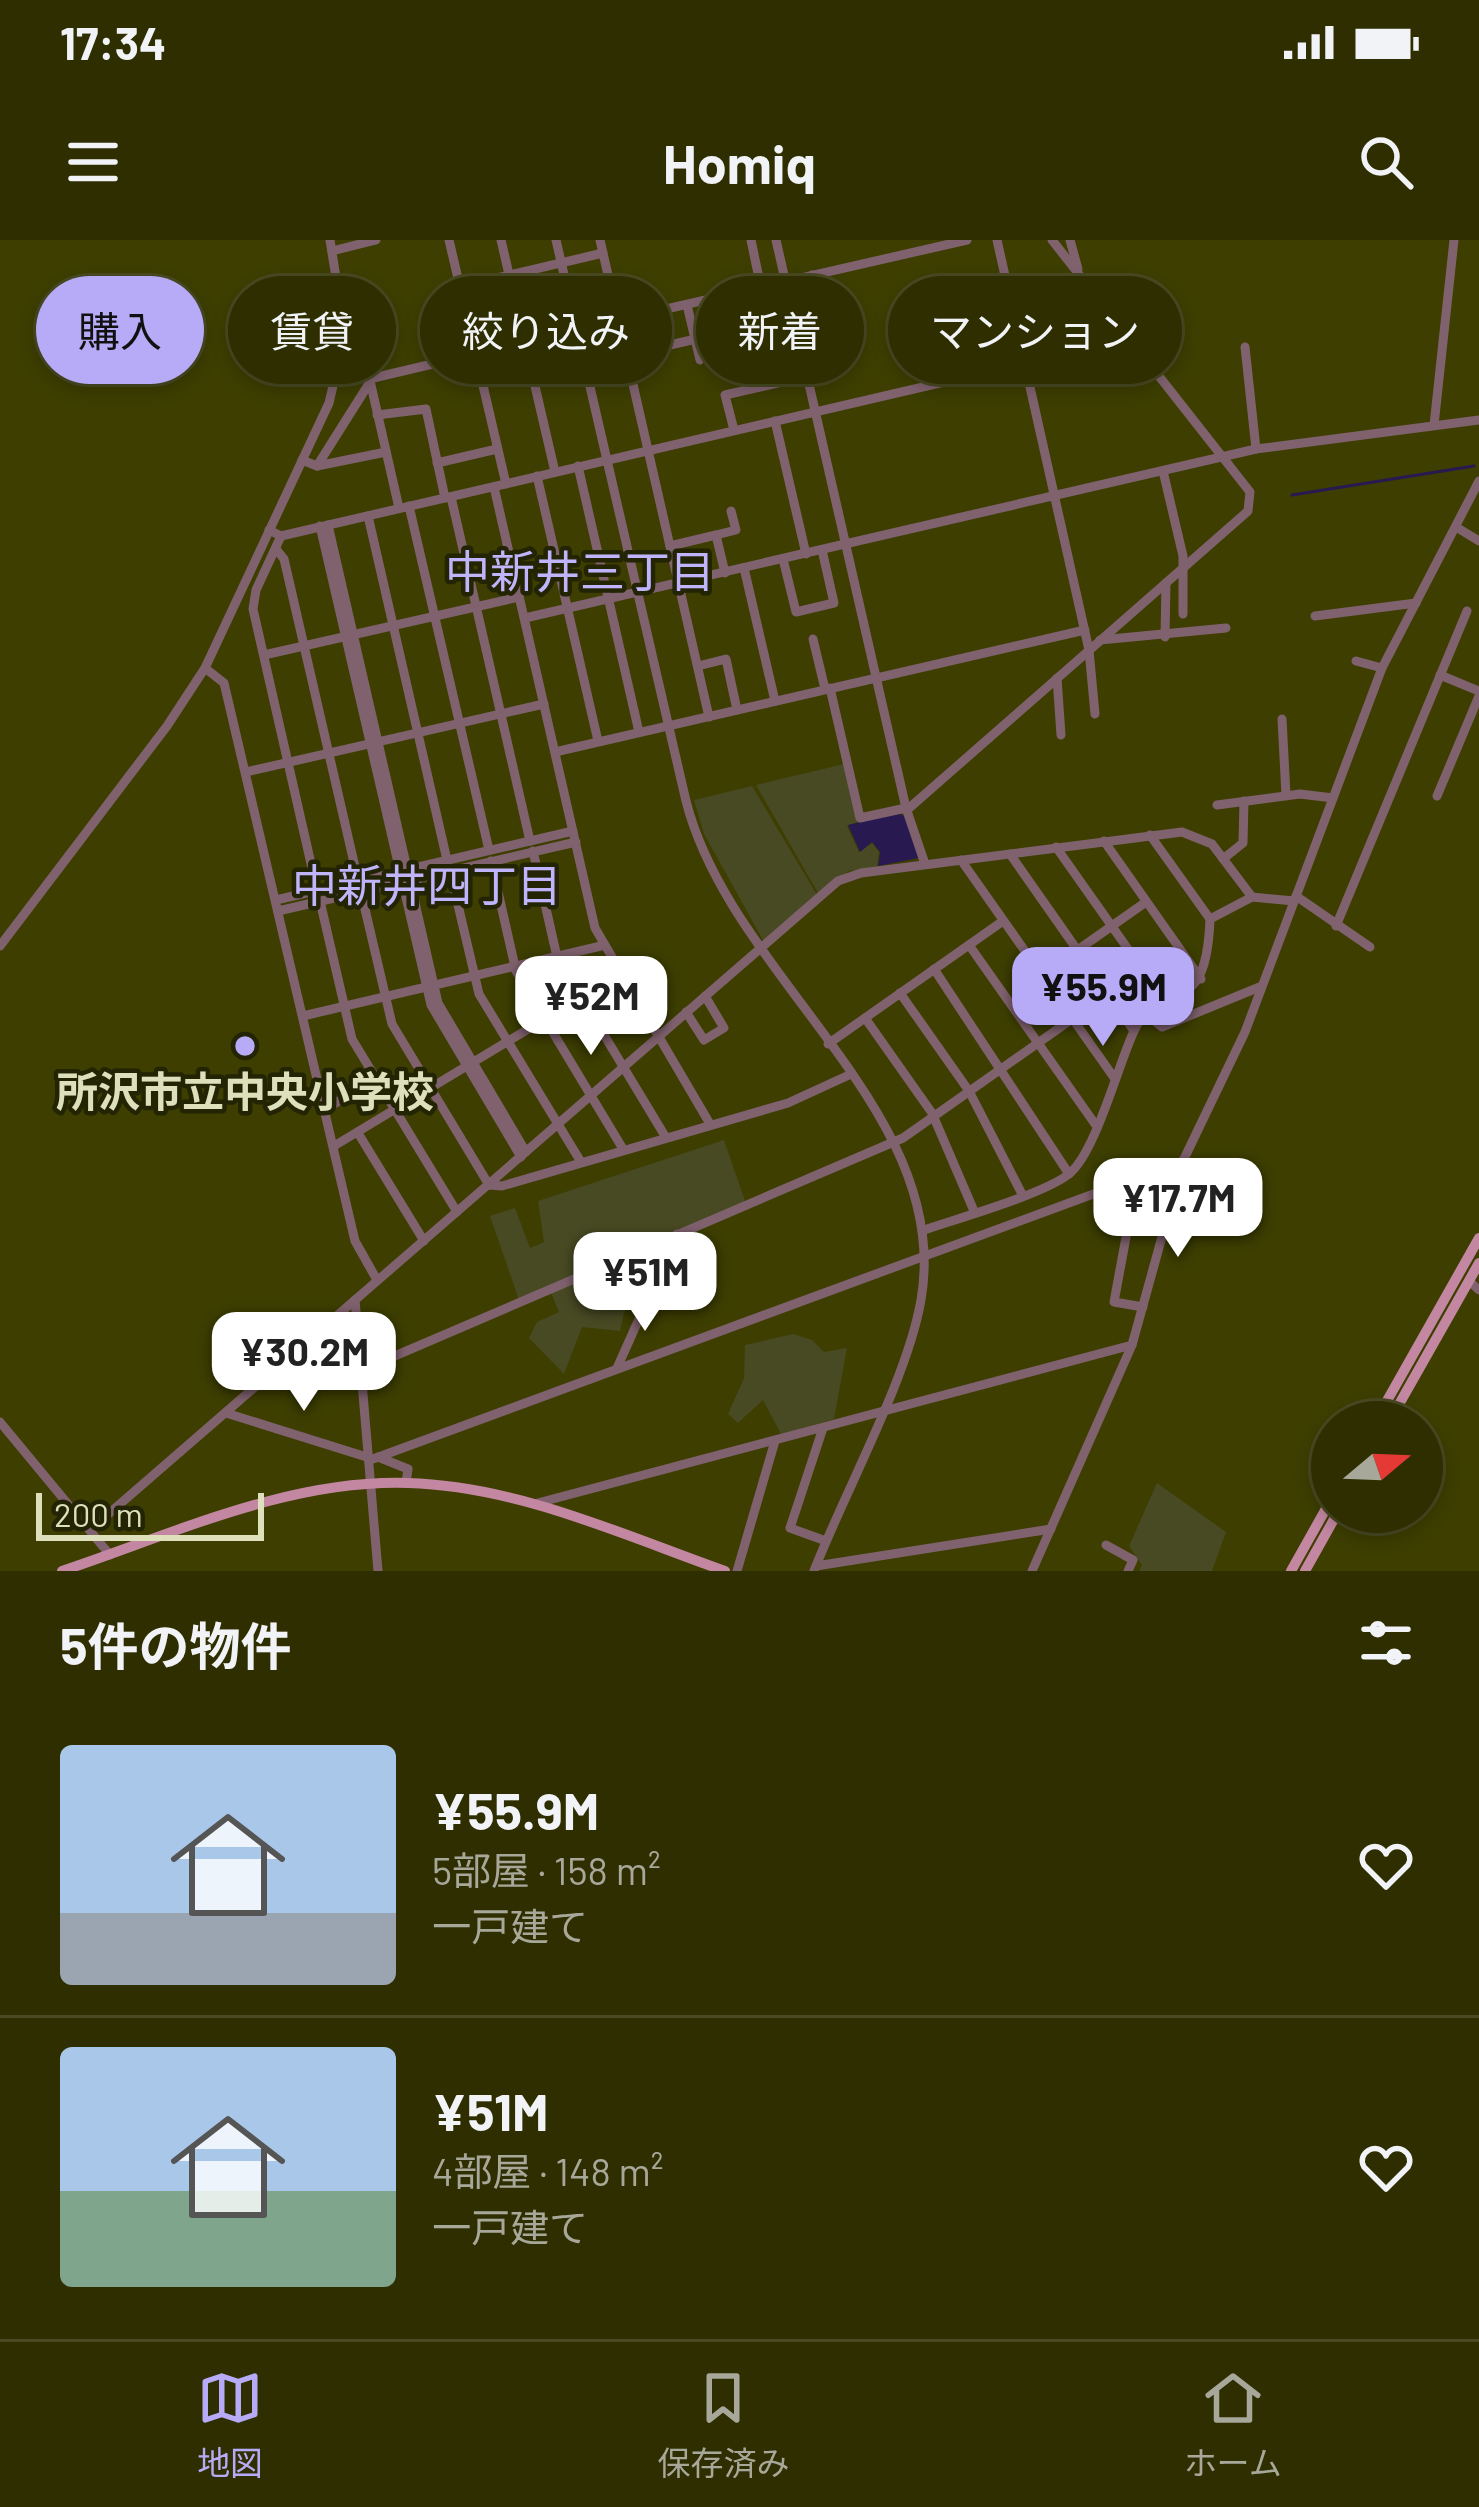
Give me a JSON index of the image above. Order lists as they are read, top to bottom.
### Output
{
  "districts": ["中新井三丁目", "中新井四丁目"],
  "places": ["所沢市立中央小学校"],
  "scale_bar": "200 m",
  "north": "right",
  "page": {
    "status": "17:34",
    "header": "Homiq",
    "chip": [
      "購入",
      "賃貸",
      "絞り込み",
      "新着",
      "マンション"
    ],
    "price": [
      "¥55.9M",
      "¥52M",
      "¥17.7M",
      "¥51M",
      "¥30.2M"
    ],
    "scale": "200 m",
    "heading": "5件の物件",
    "list": [
      {
        "name": "¥55.9M",
        "note": "5部屋 · 158 m² · 一戸建て"
      },
      {
        "name": "¥51M",
        "note": "4部屋 · 148 m² · 一戸建て"
      }
    ],
    "tabs": ["地図", "保存済み", "ホーム"]
  }
}
